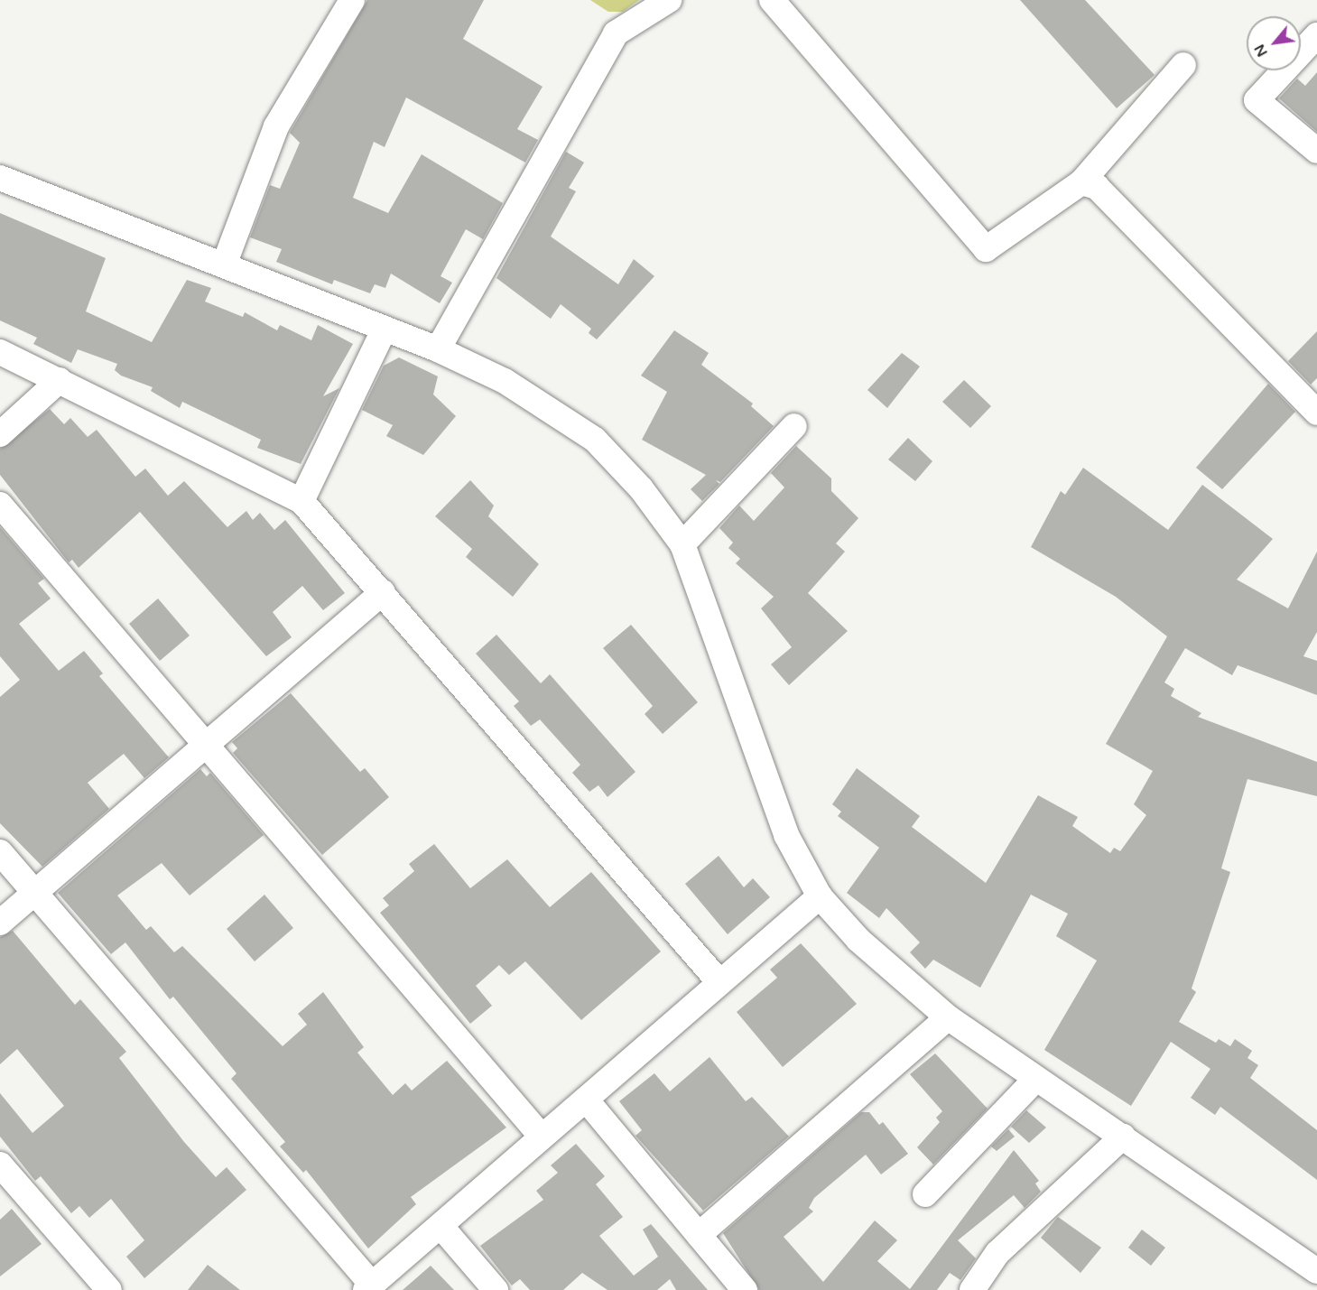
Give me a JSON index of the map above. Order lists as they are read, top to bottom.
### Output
{
  "north": "bottom left"
}
